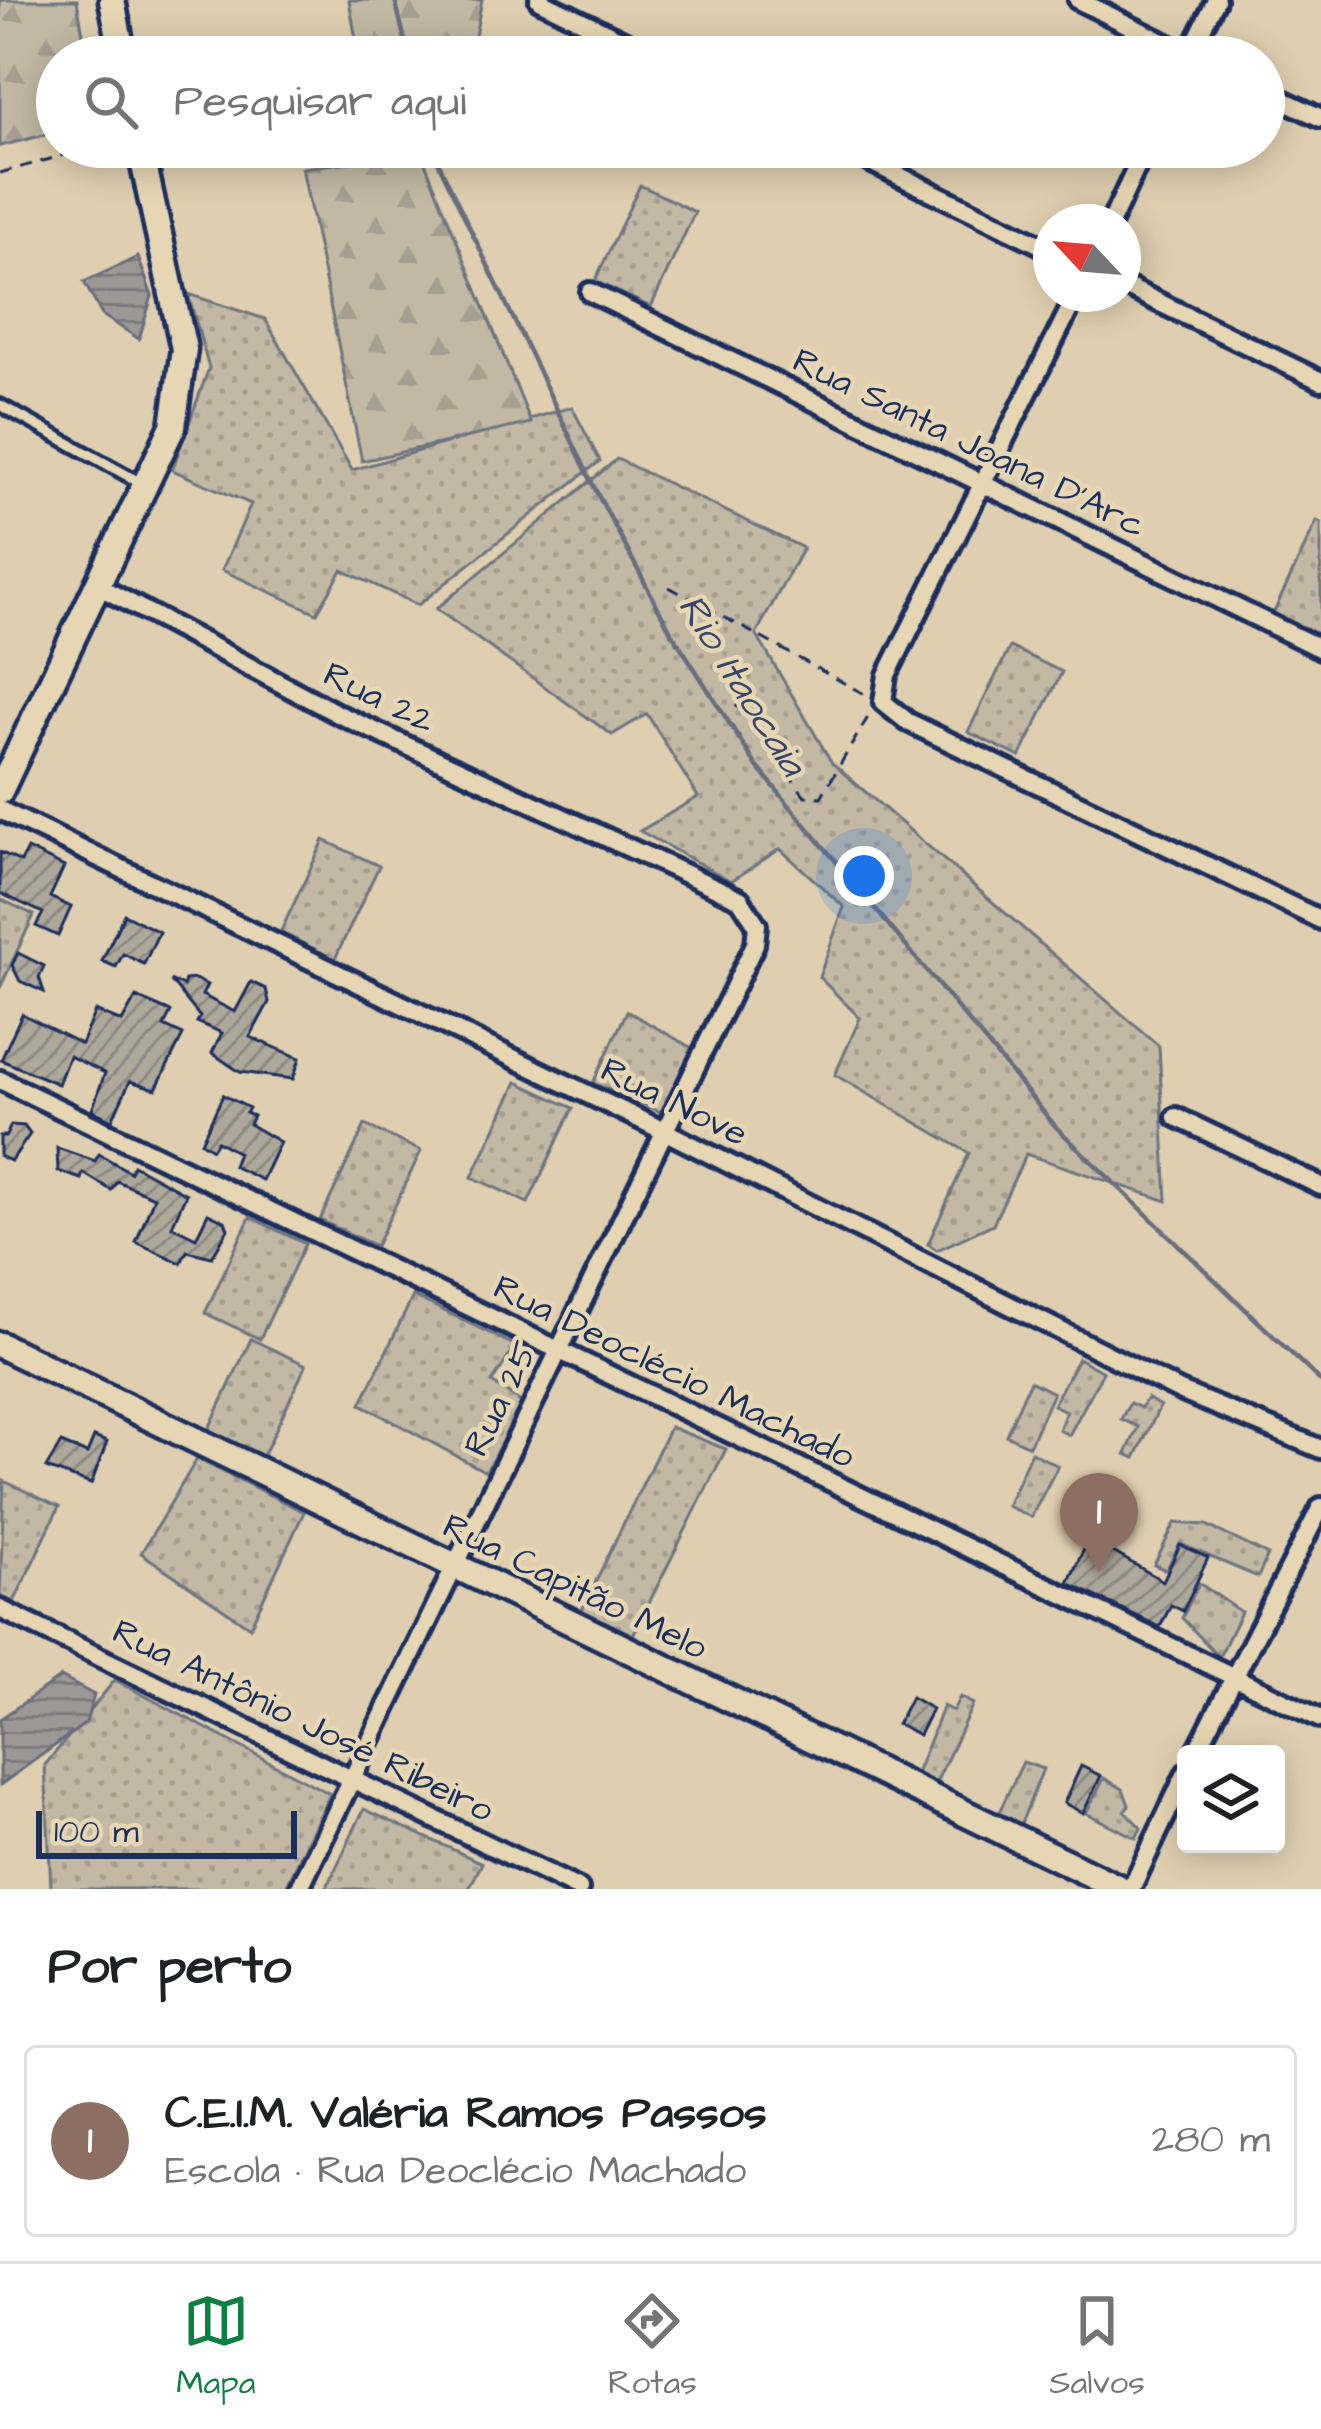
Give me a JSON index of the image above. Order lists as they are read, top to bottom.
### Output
{
  "streets": {
    "main road": ["Rua Capitão Melo"],
    "street": [
      "Rua Santa Joana D'Arc",
      "Rua 22",
      "Rua Nove",
      "Rua Deoclécio Machado",
      "Rua 25",
      "Rua Antônio José Ribeiro"
    ]
  },
  "crossings": [
    ["Rua 22", "Rua Nove"],
    ["Rua 22", "Rua 25"],
    ["Rua Nove", "Rua 25"],
    ["Rua Deoclécio Machado", "Rua 25"],
    ["Rua 25", "Rua Capitão Melo"],
    ["Rua 25", "Rua Antônio José Ribeiro"]
  ],
  "water": ["Rio Itaocaia"],
  "scale_bar": "100 m",
  "north": "top left",
  "page": {
    "search": "Pesquisar aqui",
    "pins": "1",
    "scale": "100 m",
    "heading": "Por perto",
    "list": [
      {
        "mark": "1",
        "name": "C.E.I.M. Valéria Ramos Passos",
        "note": "Escola · Rua Deoclécio Machado",
        "value": "280 m"
      }
    ],
    "nav": ["Mapa", "Rotas", "Salvos"]
  }
}
